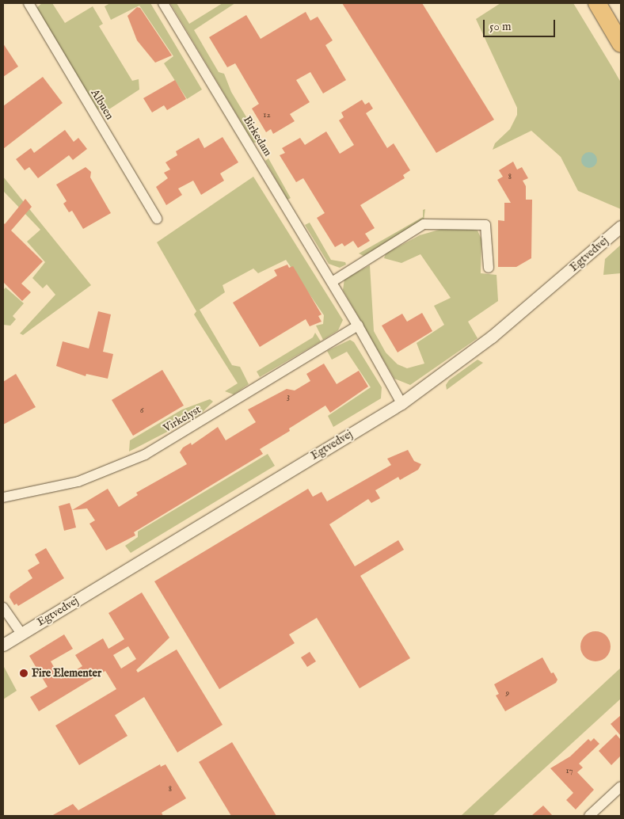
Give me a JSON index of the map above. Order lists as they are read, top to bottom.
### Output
{
  "streets": {
    "street": [
      "Albuen",
      "Birkedam",
      "Egtvedvej",
      "Virkelyst"
    ]
  },
  "crossings": [
    ["Birkedam", "Egtvedvej"],
    ["Birkedam", "Virkelyst"]
  ],
  "places": ["Fire Elementer"],
  "house_numbers": [
    "12",
    "8",
    "3",
    "6",
    "9",
    "17",
    "8"
  ],
  "scale_bar": "50 m"
}
